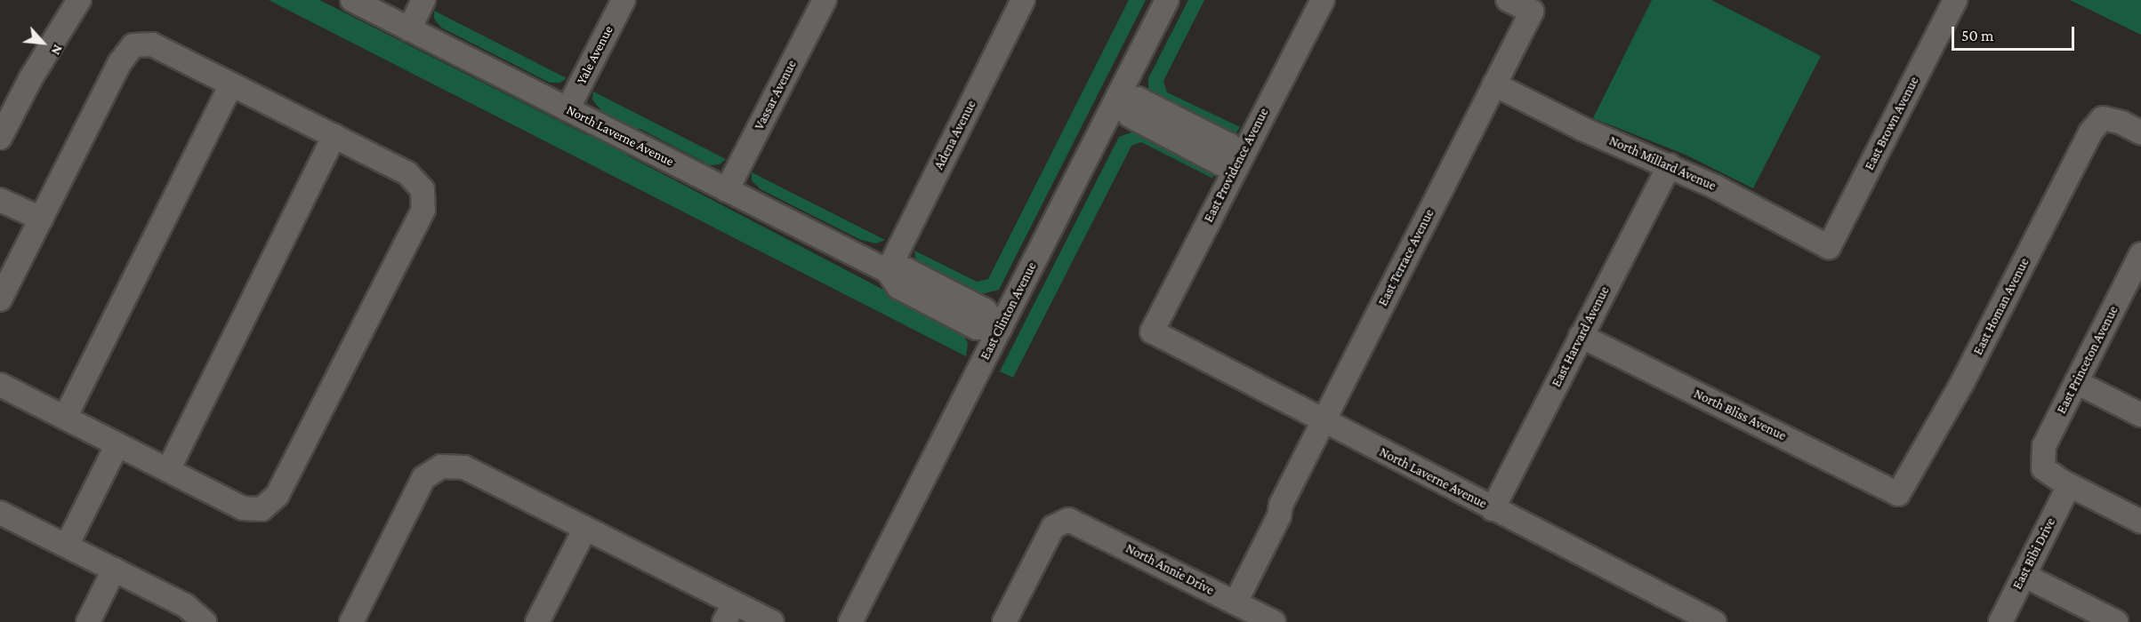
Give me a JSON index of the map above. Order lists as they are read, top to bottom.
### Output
{
  "streets": {
    "street": [
      "Yale Avenue",
      "Vassar Avenue",
      "East Brown Avenue",
      "Adena Avenue",
      "North Laverne Avenue",
      "North Millard Avenue",
      "East Providence Avenue",
      "East Terrace Avenue",
      "East Homan Avenue",
      "East Clinton Avenue",
      "East Harvard Avenue",
      "East Princeton Avenue",
      "North Bliss Avenue",
      "East Bibi Drive",
      "North Annie Drive"
    ]
  },
  "crossings": [
    ["Yale Avenue", "North Laverne Avenue"],
    ["Vassar Avenue", "North Laverne Avenue"],
    ["East Brown Avenue", "North Millard Avenue"],
    ["Adena Avenue", "North Laverne Avenue"],
    ["North Laverne Avenue", "East Providence Avenue"],
    ["North Laverne Avenue", "East Terrace Avenue"],
    ["North Laverne Avenue", "East Harvard Avenue"],
    ["North Millard Avenue", "East Terrace Avenue"],
    ["North Millard Avenue", "East Harvard Avenue"],
    ["East Terrace Avenue", "North Annie Drive"],
    ["East Homan Avenue", "North Bliss Avenue"],
    ["East Harvard Avenue", "North Bliss Avenue"],
    ["East Princeton Avenue", "East Bibi Drive"]
  ],
  "scale_bar": "50 m",
  "north": "bottom right"
}
